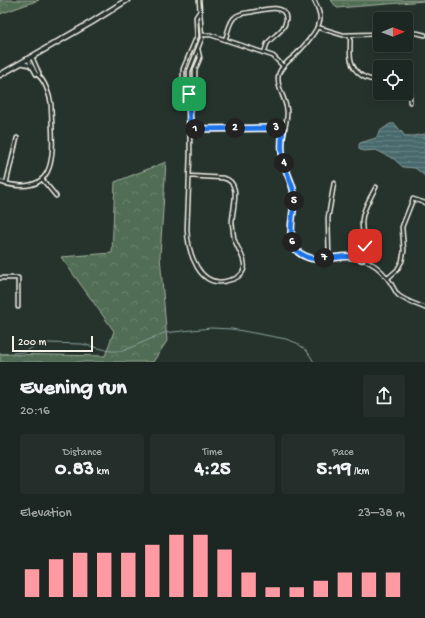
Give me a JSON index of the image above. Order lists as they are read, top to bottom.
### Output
{
  "scale_bar": "200 m",
  "north": "right",
  "page": {
    "pins": [
      "2",
      "3",
      "1",
      "4",
      "5",
      "6",
      "7"
    ],
    "scale": "200 m",
    "heading": ["Evening run", "20:16"],
    "stats": [
      ["Distance", "0.83 km"],
      ["Time", "4:25"],
      ["Pace", "5:19 /km"]
    ],
    "chart": ["Elevation", "23–38 m"]
  }
}
